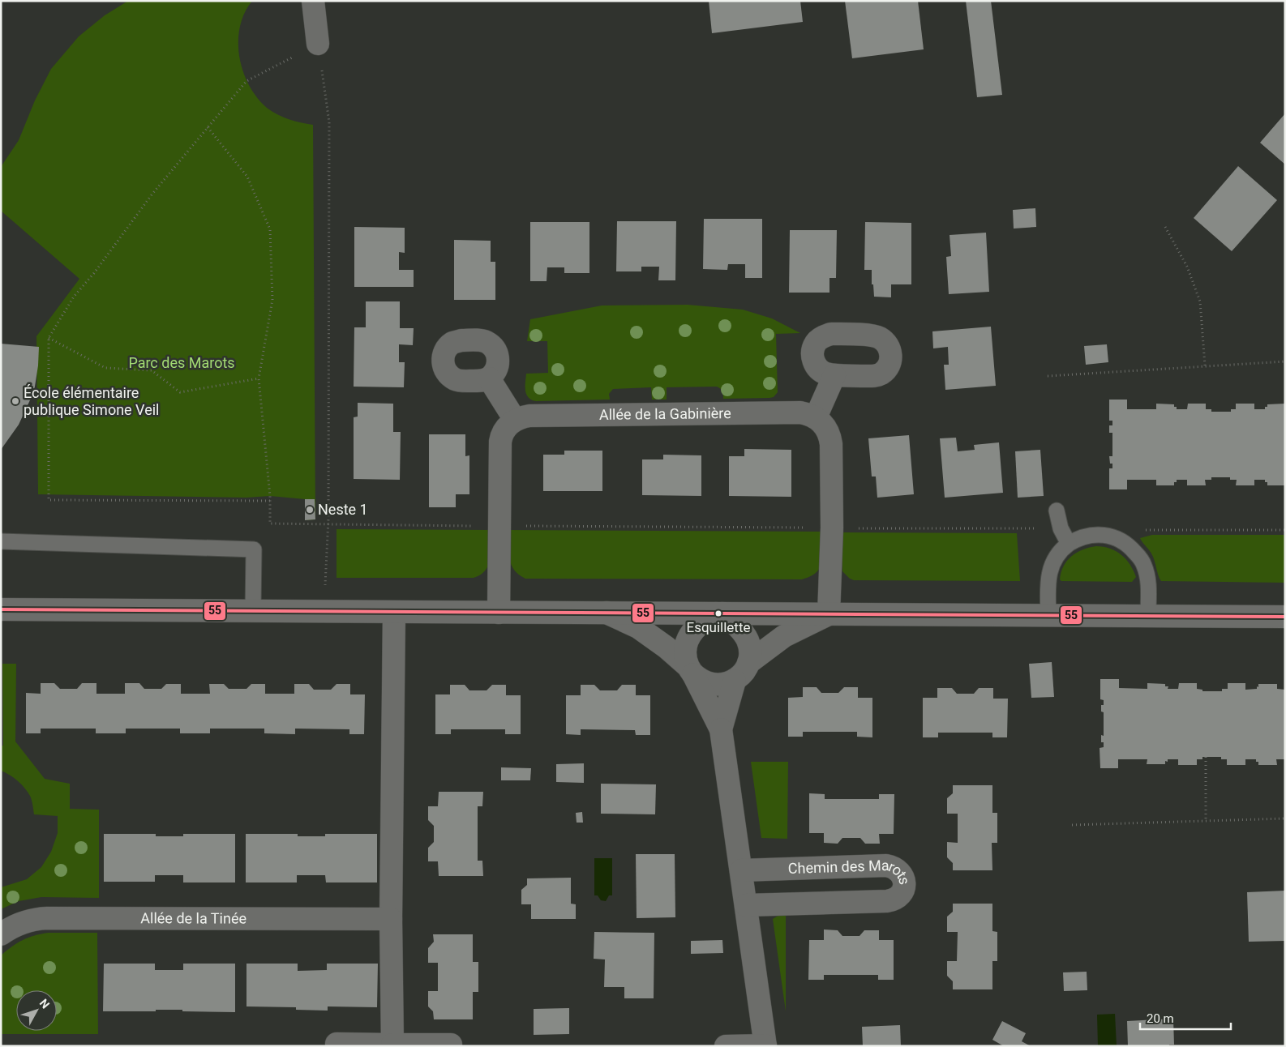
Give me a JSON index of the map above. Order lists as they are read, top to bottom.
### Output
{
  "streets": {
    "street": ["Allée de la Gabinière", "Chemin des Marots", "Allée de la Tinée"]
  },
  "parks": ["Parc des Marots"],
  "places": ["École élémentaire publique Simone Veil", "Neste 1", "Esquillette"],
  "lines": ["transit line 55"],
  "scale_bar": "20 m",
  "north": "top right"
}
